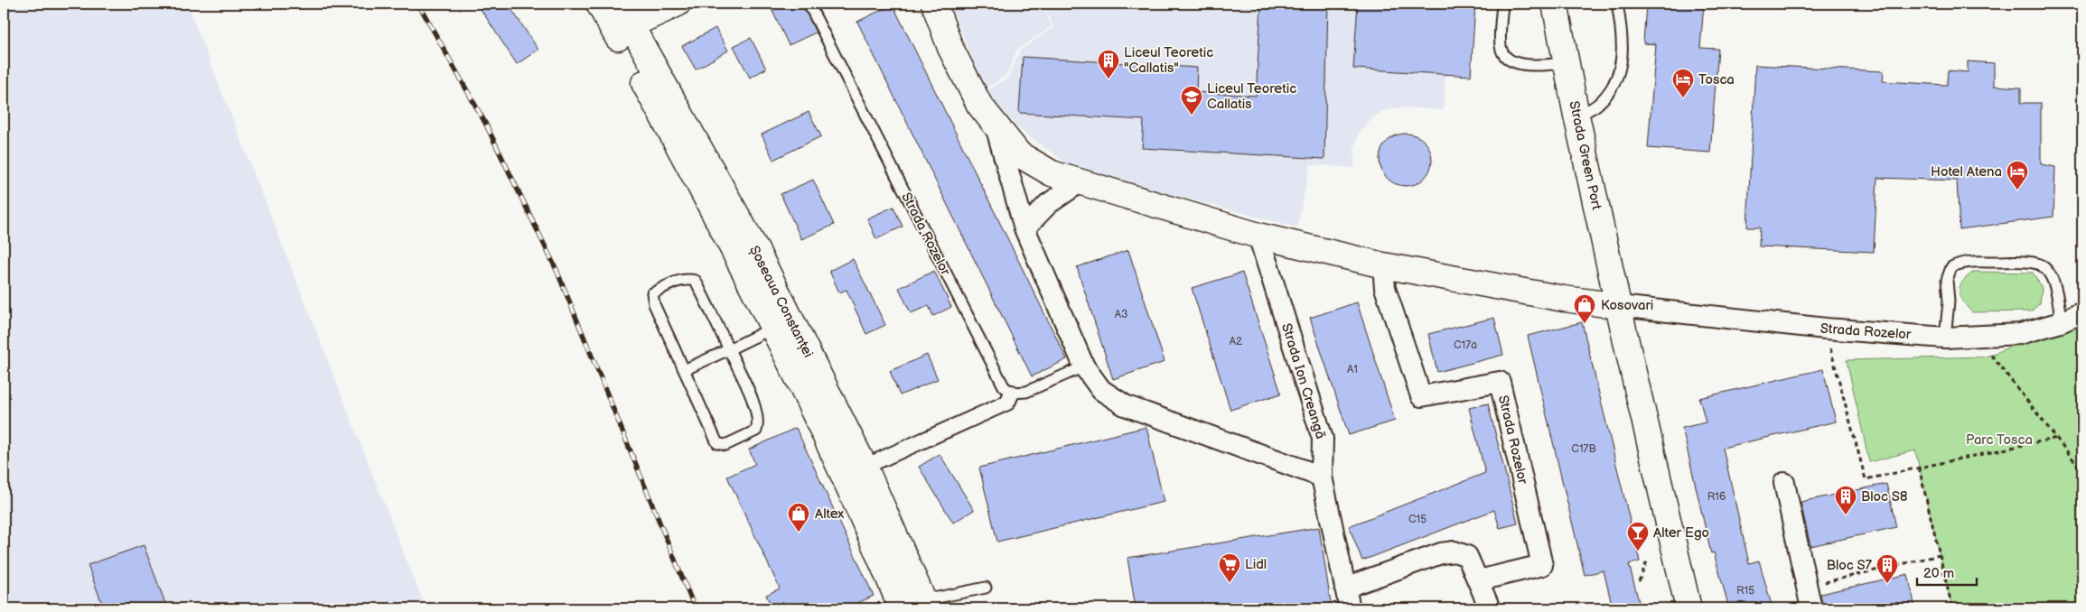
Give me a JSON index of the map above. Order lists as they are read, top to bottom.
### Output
{
  "streets": {
    "street": [
      "Strada Green Port",
      "Strada Rozelor",
      "Șoseaua Constanței",
      "Strada Ion Creangă"
    ]
  },
  "crossings": [
    ["Strada Green Port", "Strada Rozelor"],
    ["Strada Rozelor", "Strada Ion Creangă"]
  ],
  "parks": ["Parc Tosca"],
  "places": {
    "building": ["Liceul Teoretic \"Callatis\"", "Bloc S8", "Bloc S7"],
    "hotel": ["Tosca", "Hotel Atena"],
    "school or university": ["Liceul Teoretic Callatis"],
    "shop": ["Kosovari", "Altex"],
    "bar": ["Alter Ego"],
    "supermarket": ["Lidl"]
  },
  "house_numbers": [
    "A3",
    "A2",
    "C17a",
    "A1",
    "C17B",
    "R16",
    "C15",
    "R15"
  ],
  "scale_bar": "20 m"
}
